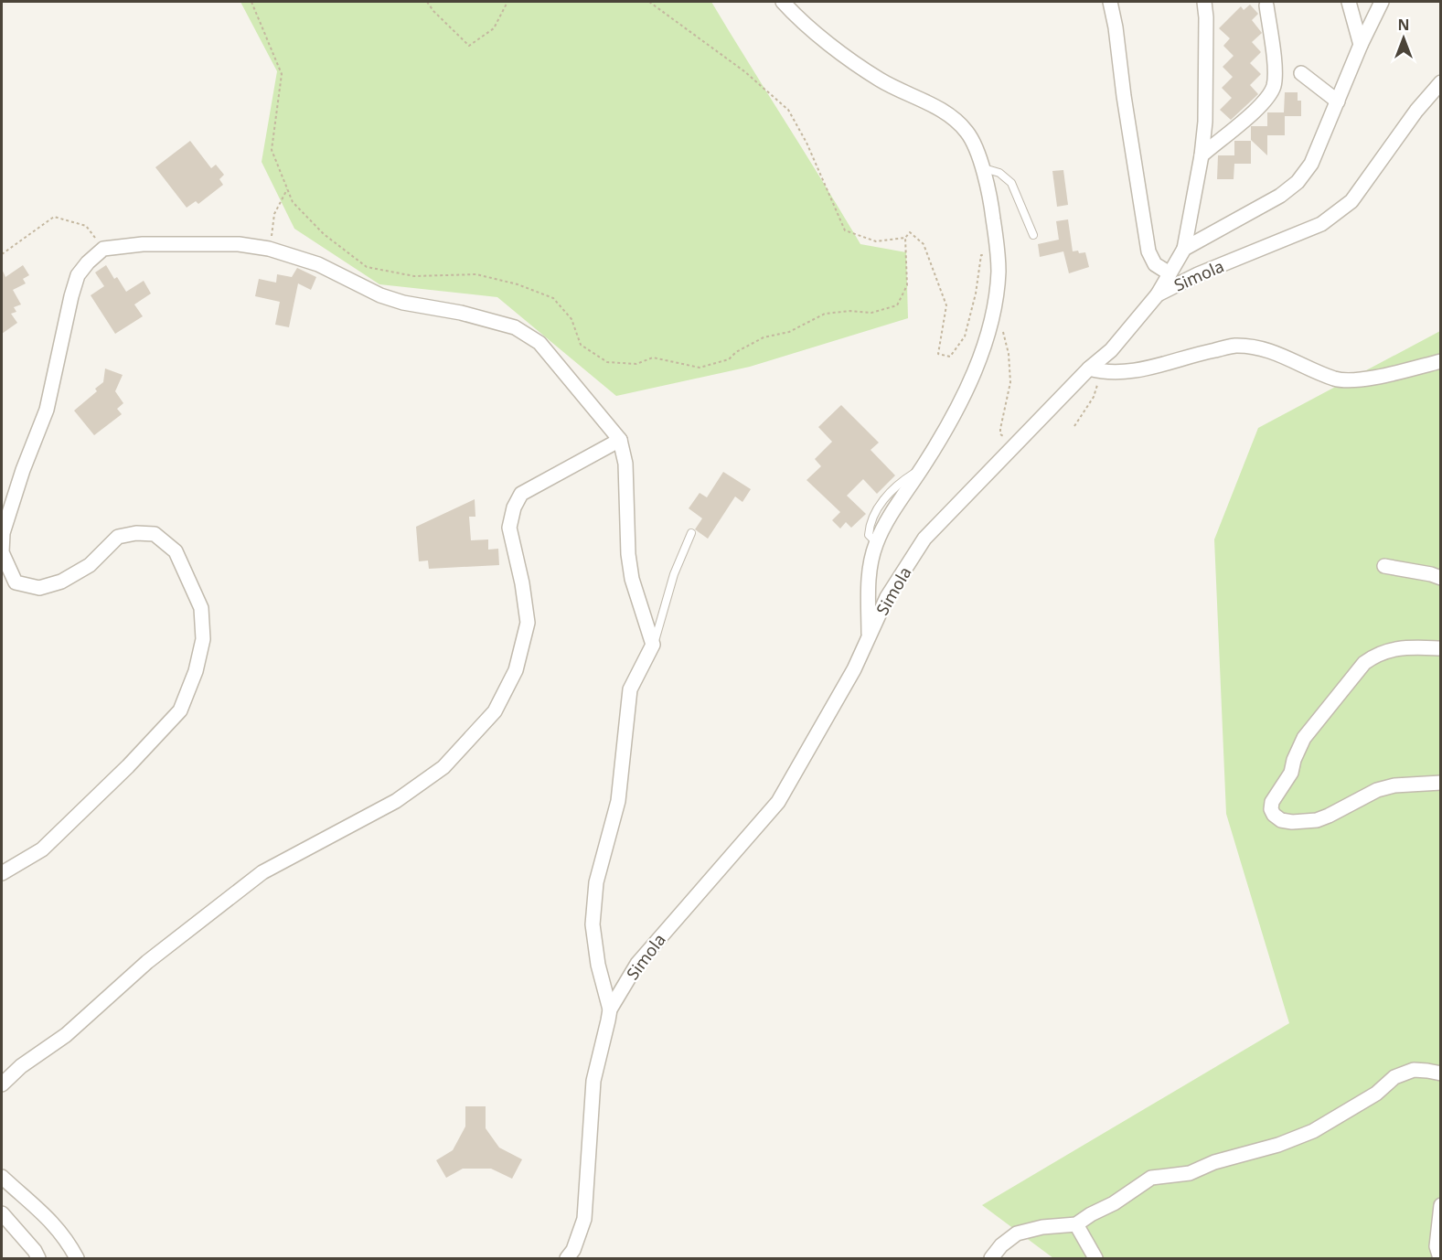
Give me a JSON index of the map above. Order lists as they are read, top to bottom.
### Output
{
  "streets": {
    "street": ["Simola"]
  },
  "north": "top"
}
